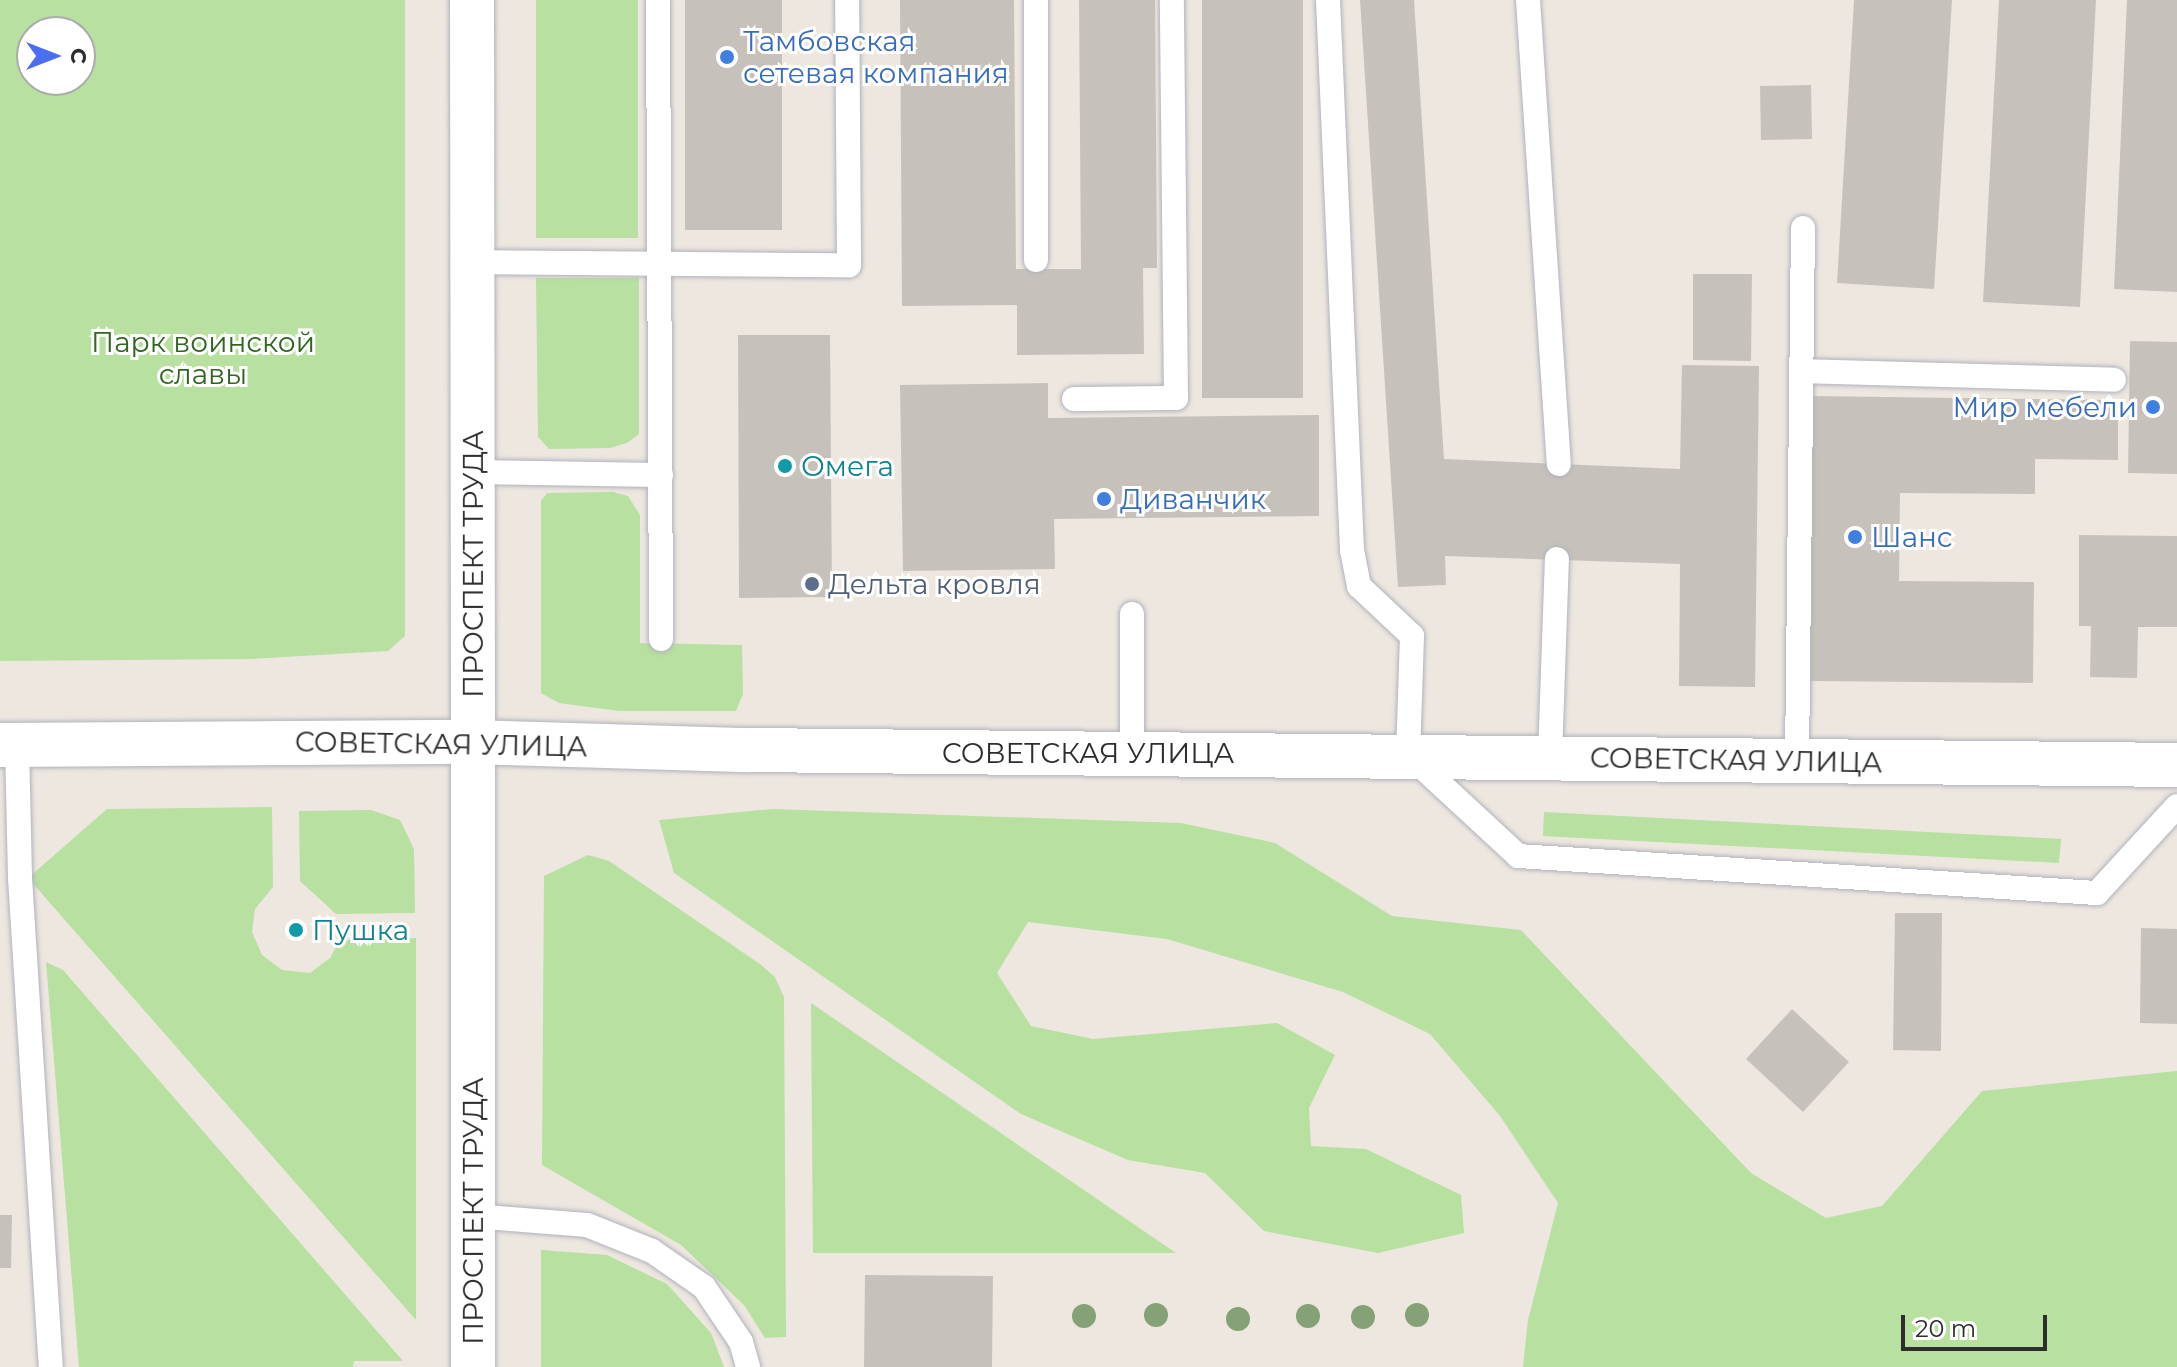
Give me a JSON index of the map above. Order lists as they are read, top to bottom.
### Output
{
  "streets": {
    "main road": ["ПРОСПЕКТ ТРУДА", "СОВЕТСКАЯ УЛИЦА"]
  },
  "crossings": [
    ["ПРОСПЕКТ ТРУДА", "СОВЕТСКАЯ УЛИЦА"]
  ],
  "parks": ["Парк воинской славы"],
  "places": [
    "Тамбовская сетевая компания",
    "Мир мебели",
    "Омега",
    "Диванчик",
    "Шанс",
    "Дельта кровля",
    "Пушка"
  ],
  "scale_bar": "20 m",
  "north": "right"
}
